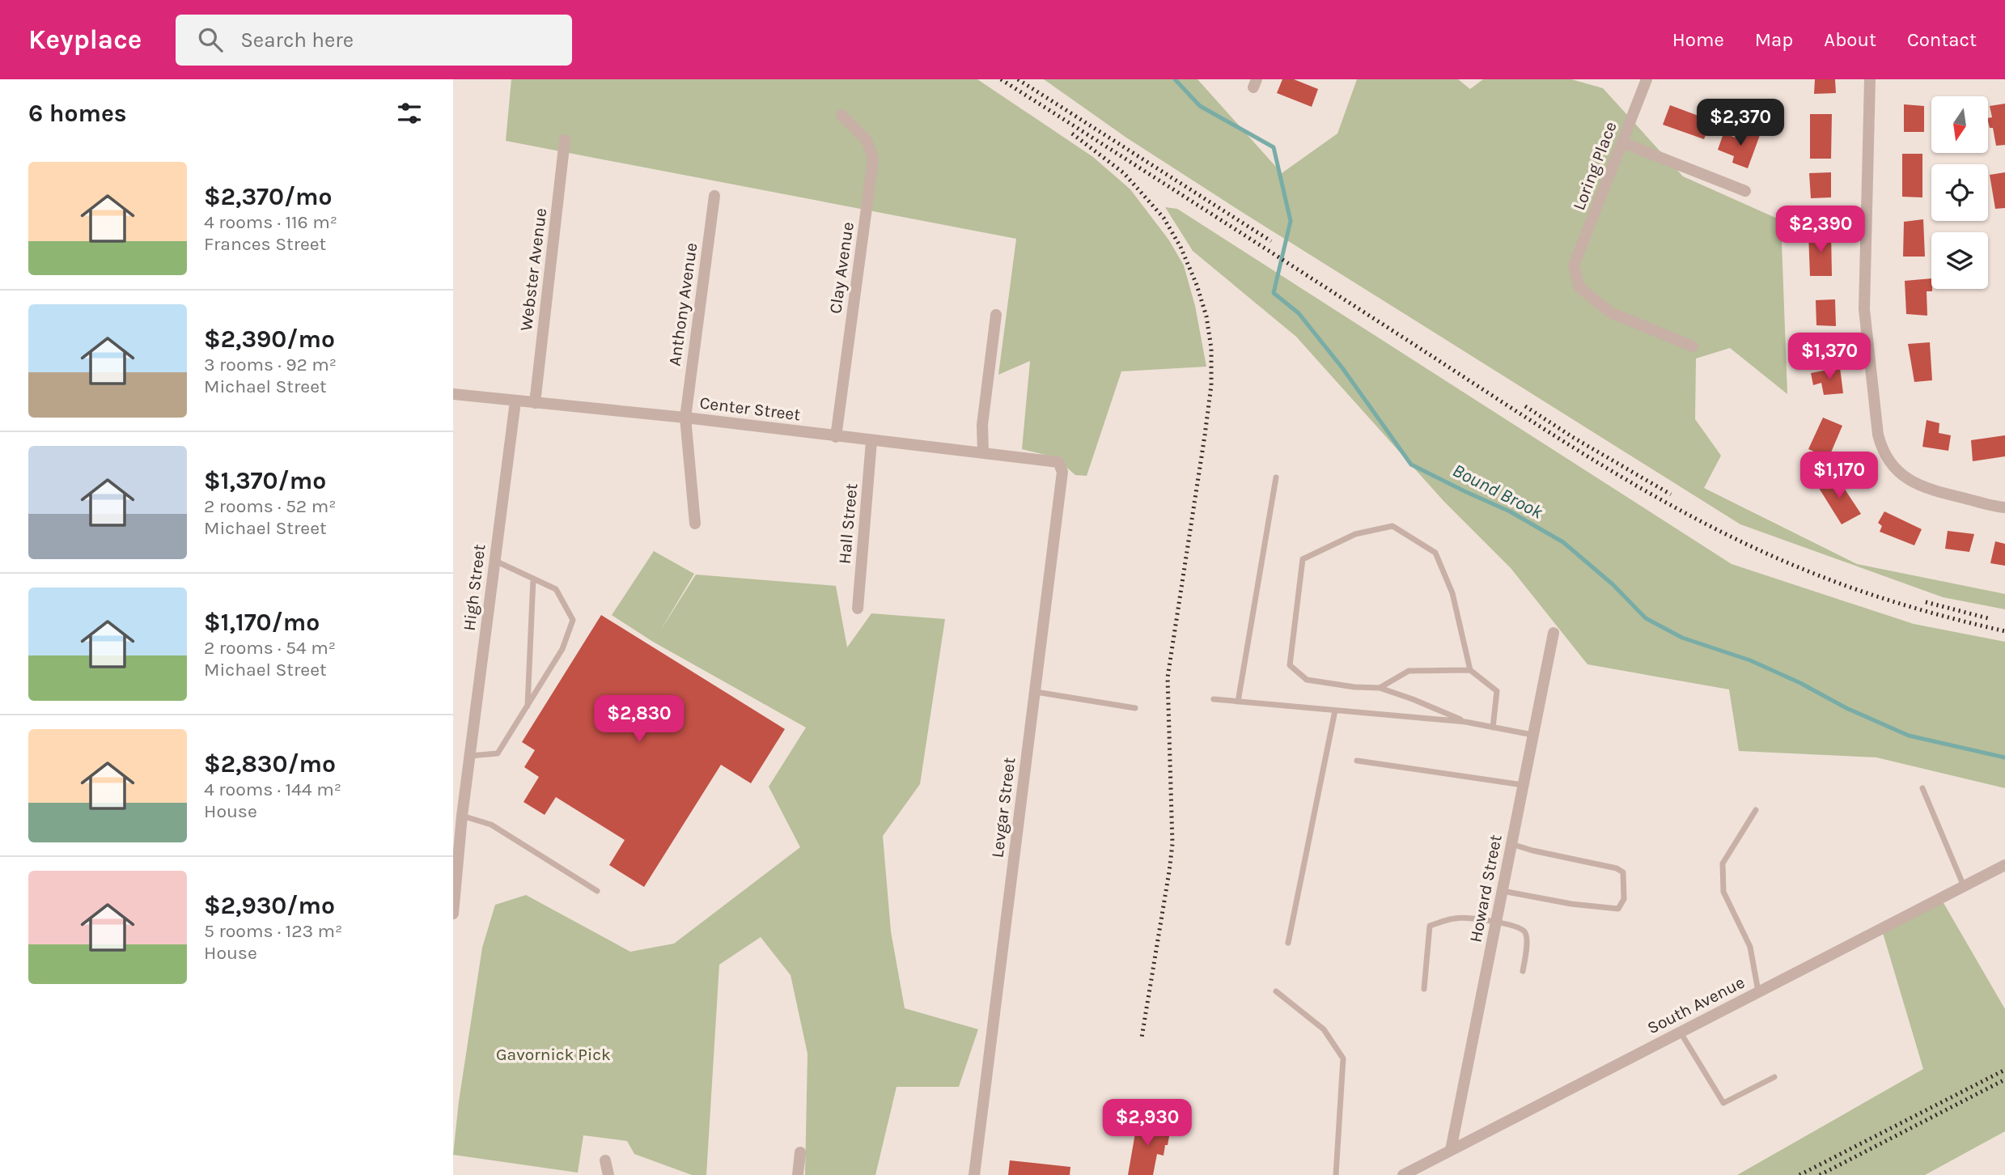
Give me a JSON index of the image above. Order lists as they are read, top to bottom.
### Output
{
  "streets": {
    "street": [
      "Loring Place",
      "Clay Avenue",
      "Webster Avenue",
      "Anthony Avenue",
      "Center Street",
      "Hall Street",
      "High Street",
      "Levgar Street",
      "Howard Street",
      "South Avenue"
    ]
  },
  "crossings": [
    ["Clay Avenue", "Center Street"],
    ["Webster Avenue", "Center Street"],
    ["Anthony Avenue", "Center Street"],
    ["Center Street", "Hall Street"],
    ["Center Street", "High Street"],
    ["Center Street", "Levgar Street"],
    ["Howard Street", "South Avenue"]
  ],
  "water": ["Bound Brook"],
  "parks": ["Gavornick Pick"],
  "north": "bottom",
  "page": {
    "header": "Keyplace",
    "search": "Search here",
    "nav": [
      "Home",
      "Map",
      "About",
      "Contact"
    ],
    "heading": "6 homes",
    "price": [
      "$2,370",
      "$2,390",
      "$1,370",
      "$1,170",
      "$2,830",
      "$2,930"
    ],
    "list": [
      {
        "name": "$2,370/mo",
        "note": "4 rooms · 116 m² · Frances Street"
      },
      {
        "name": "$2,390/mo",
        "note": "3 rooms · 92 m² · Michael Street"
      },
      {
        "name": "$1,370/mo",
        "note": "2 rooms · 52 m² · Michael Street"
      },
      {
        "name": "$1,170/mo",
        "note": "2 rooms · 54 m² · Michael Street"
      },
      {
        "name": "$2,830/mo",
        "note": "4 rooms · 144 m² · House"
      },
      {
        "name": "$2,930/mo",
        "note": "5 rooms · 123 m² · House"
      }
    ]
  }
}
